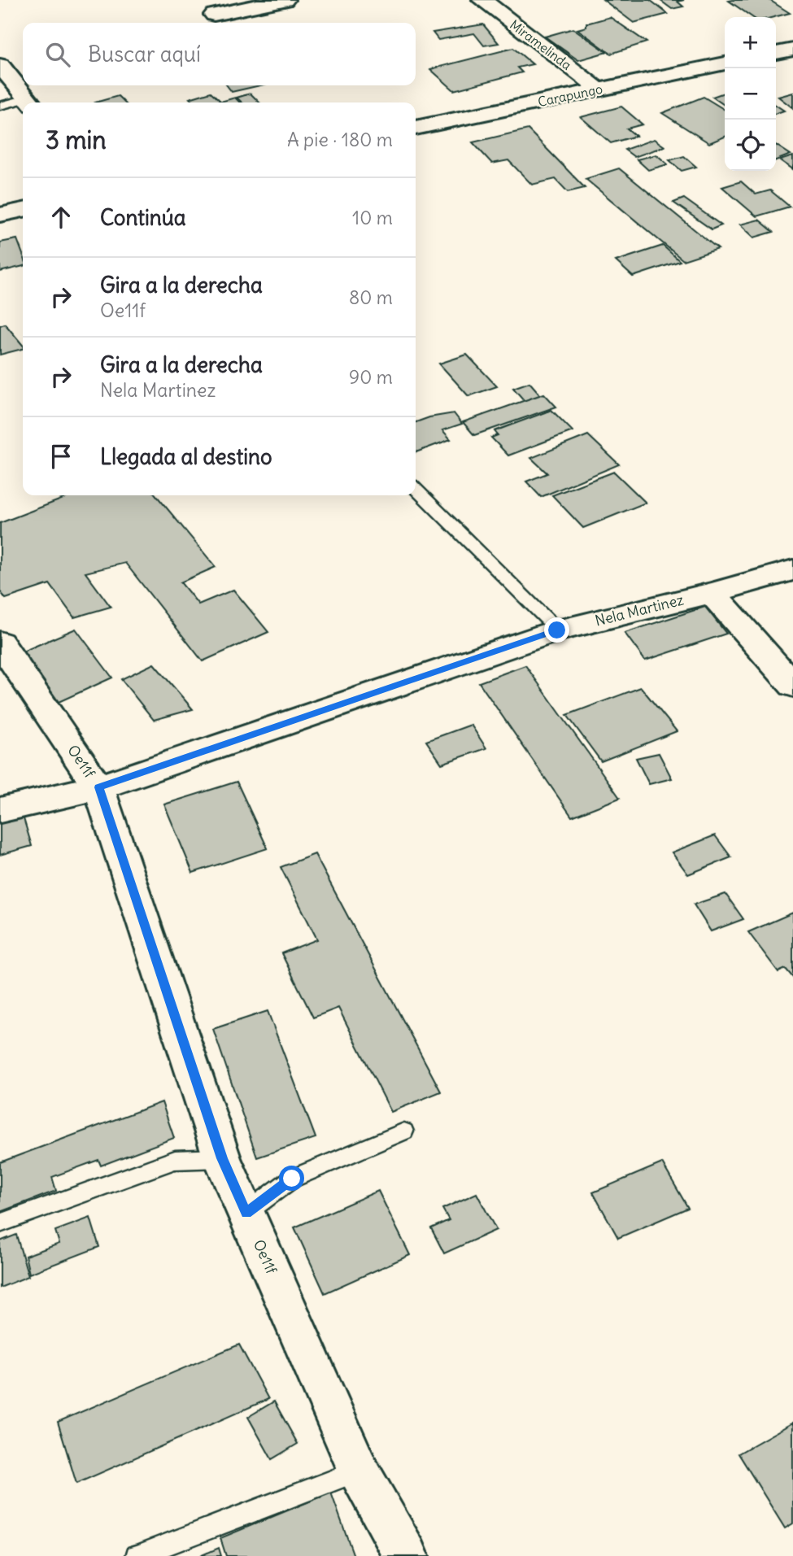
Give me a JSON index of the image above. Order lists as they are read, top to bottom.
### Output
{
  "streets": {
    "street": [
      "Miramelinda",
      "Carapungo",
      "Nela Martinez",
      "Oe11f"
    ]
  },
  "crossings": [
    ["Miramelinda", "Carapungo"],
    ["Nela Martinez", "Oe11f"]
  ],
  "page": {
    "map_buttons": ["+", "−"],
    "search": "Buscar aquí",
    "heading": ["3 min", "A pie · 180 m"],
    "list": [
      ["Continúa", "10 m"],
      ["Gira a la derecha", "Oe11f", "80 m"],
      ["Gira a la derecha", "Nela Martinez", "90 m"],
      "Llegada al destino"
    ]
  }
}
